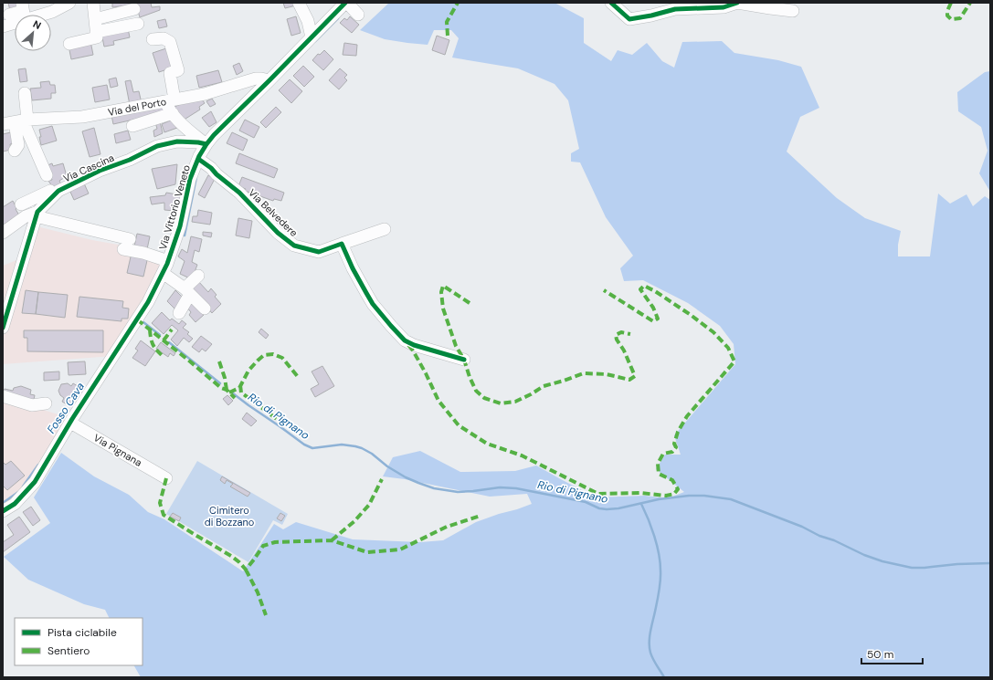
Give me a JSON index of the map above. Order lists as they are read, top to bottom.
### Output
{
  "streets": {
    "street": [
      "Via del Porto",
      "Via Cascina",
      "Via Vittorio Veneto",
      "Via Belvedere",
      "Via Pignana"
    ]
  },
  "crossings": [
    ["Via del Porto", "Via Vittorio Veneto"],
    ["Via Cascina", "Via Vittorio Veneto"],
    ["Via Vittorio Veneto", "Via Belvedere"],
    ["Via Vittorio Veneto", "Via Pignana"]
  ],
  "water": ["Fosso Cava", "Rio di Pignano"],
  "parks": ["Cimitero di Bozzano"],
  "legend": ["Pista ciclabile", "Sentiero"],
  "scale_bar": "50 m",
  "north": "top right"
}
